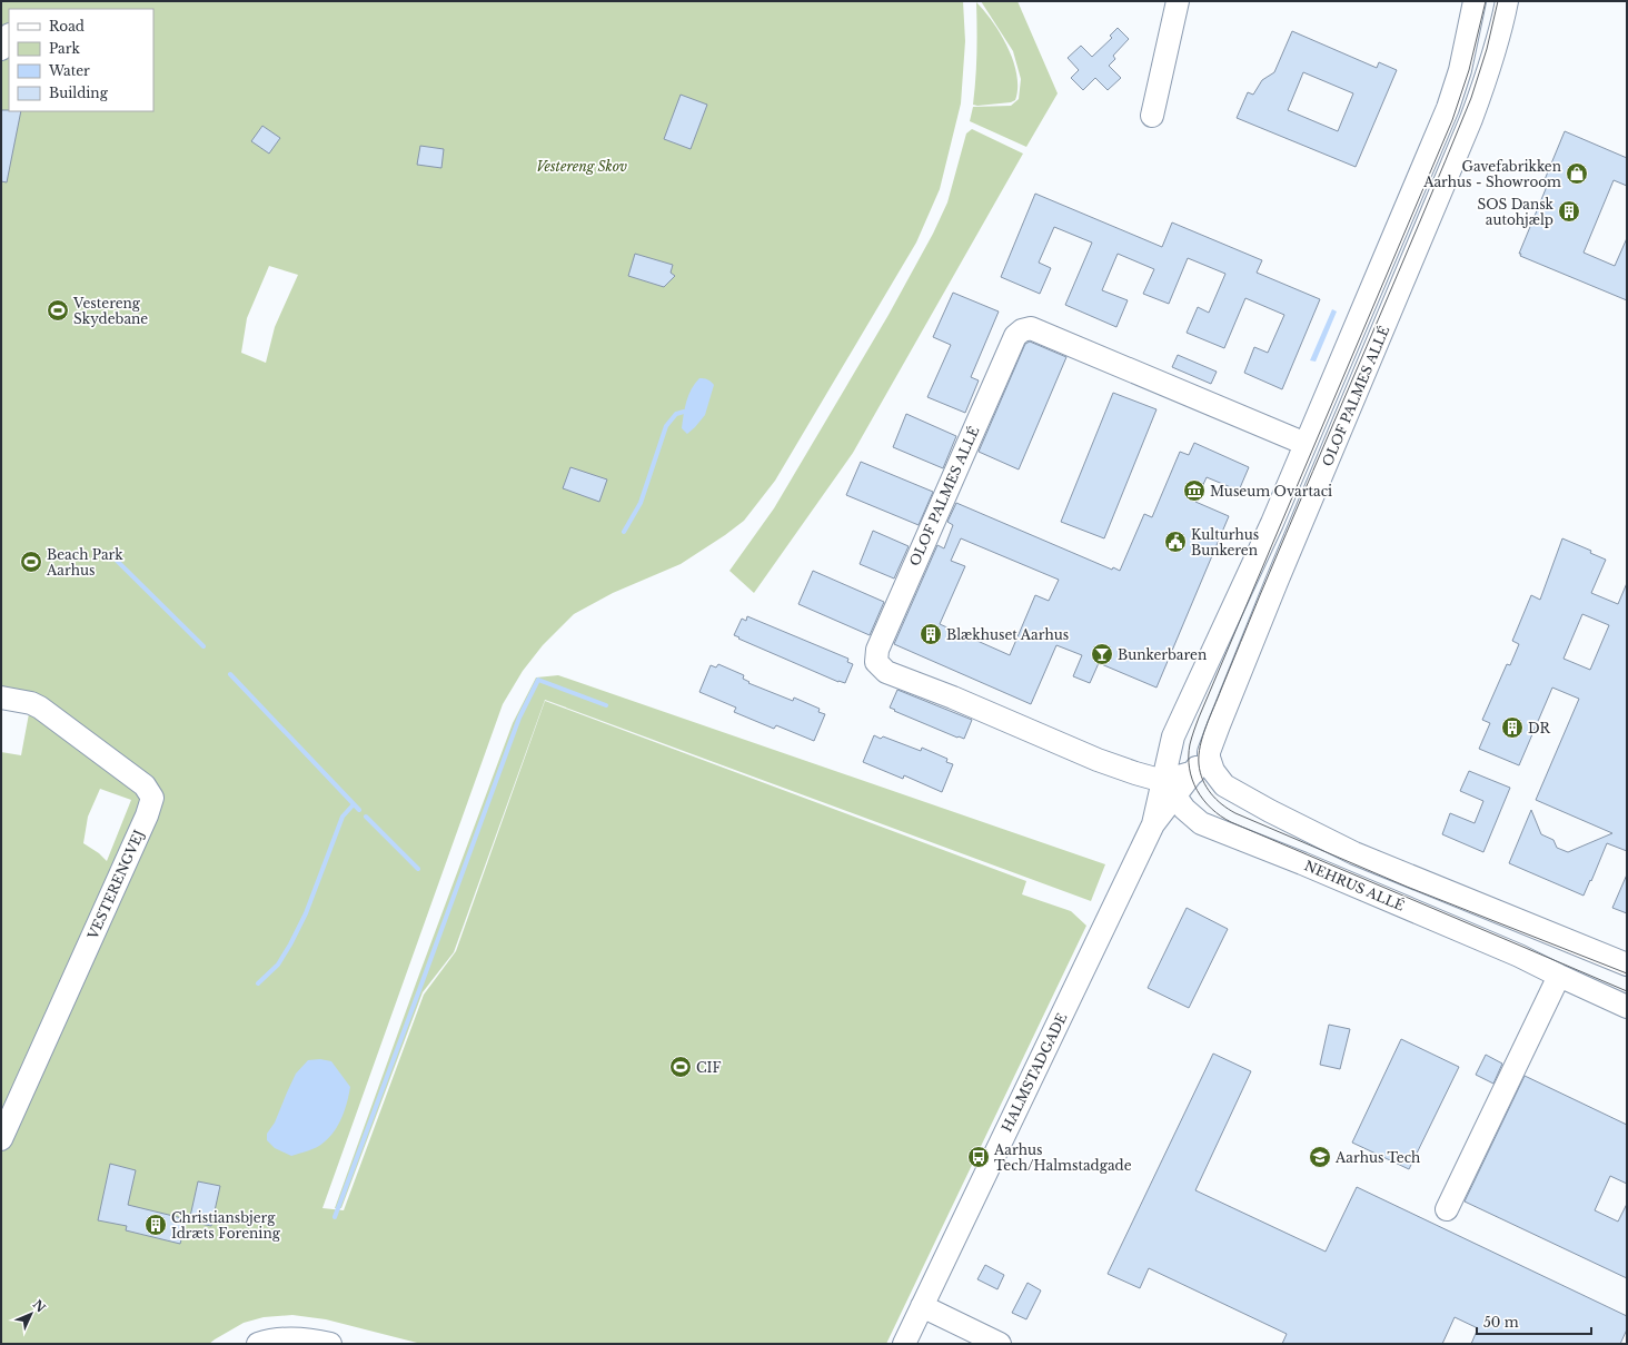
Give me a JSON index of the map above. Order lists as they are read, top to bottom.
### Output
{
  "streets": {
    "street": [
      "OLOF PALMES ALLÉ",
      "VESTERENGVEJ",
      "NEHRUS ALLÉ",
      "HALMSTADGADE"
    ]
  },
  "crossings": [
    ["OLOF PALMES ALLÉ", "NEHRUS ALLÉ"],
    ["OLOF PALMES ALLÉ", "HALMSTADGADE"],
    ["NEHRUS ALLÉ", "HALMSTADGADE"]
  ],
  "parks": ["Vestereng Skov"],
  "places": {
    "shop": ["Gavefabrikken Aarhus - Showroom"],
    "building": [
      "SOS Dansk autohjælp",
      "Blækhuset Aarhus",
      "DR",
      "Christiansbjerg Idræts Forening"
    ],
    "sports": ["Vestereng Skydebane", "Beach Park Aarhus", "CIF"],
    "museum": ["Museum Ovartaci"],
    "public building": ["Kulturhus Bunkeren"],
    "bar": ["Bunkerbaren"],
    "bus stop": ["Aarhus Tech/Halmstadgade"],
    "school or university": ["Aarhus Tech"]
  },
  "legend": [
    "Road",
    "Park",
    "Water",
    "Building"
  ],
  "scale_bar": "50 m",
  "north": "top right"
}
